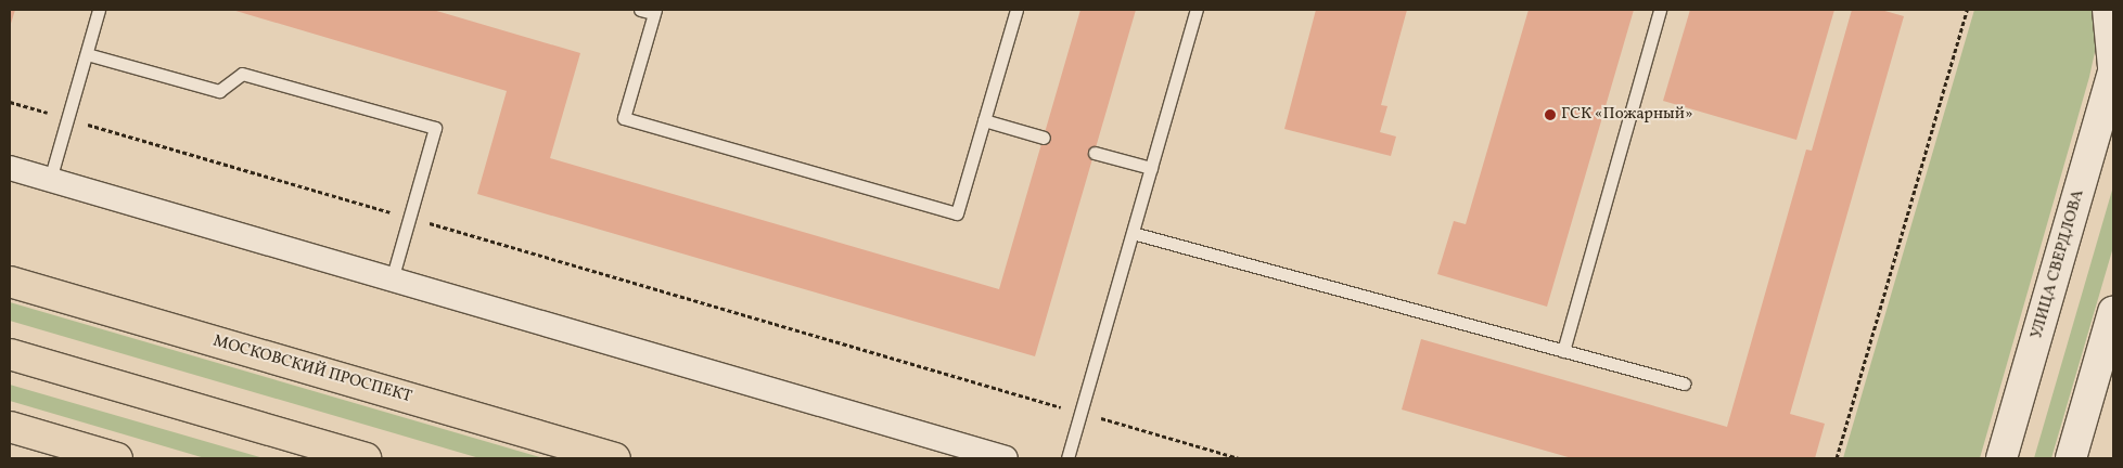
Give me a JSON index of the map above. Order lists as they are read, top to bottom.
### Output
{
  "streets": {
    "main road": ["УЛИЦА СВЕРДЛОВА", "МОСКОВСКИЙ ПРОСПЕКТ"]
  },
  "places": ["ГСК «Пожарный»"]
}
